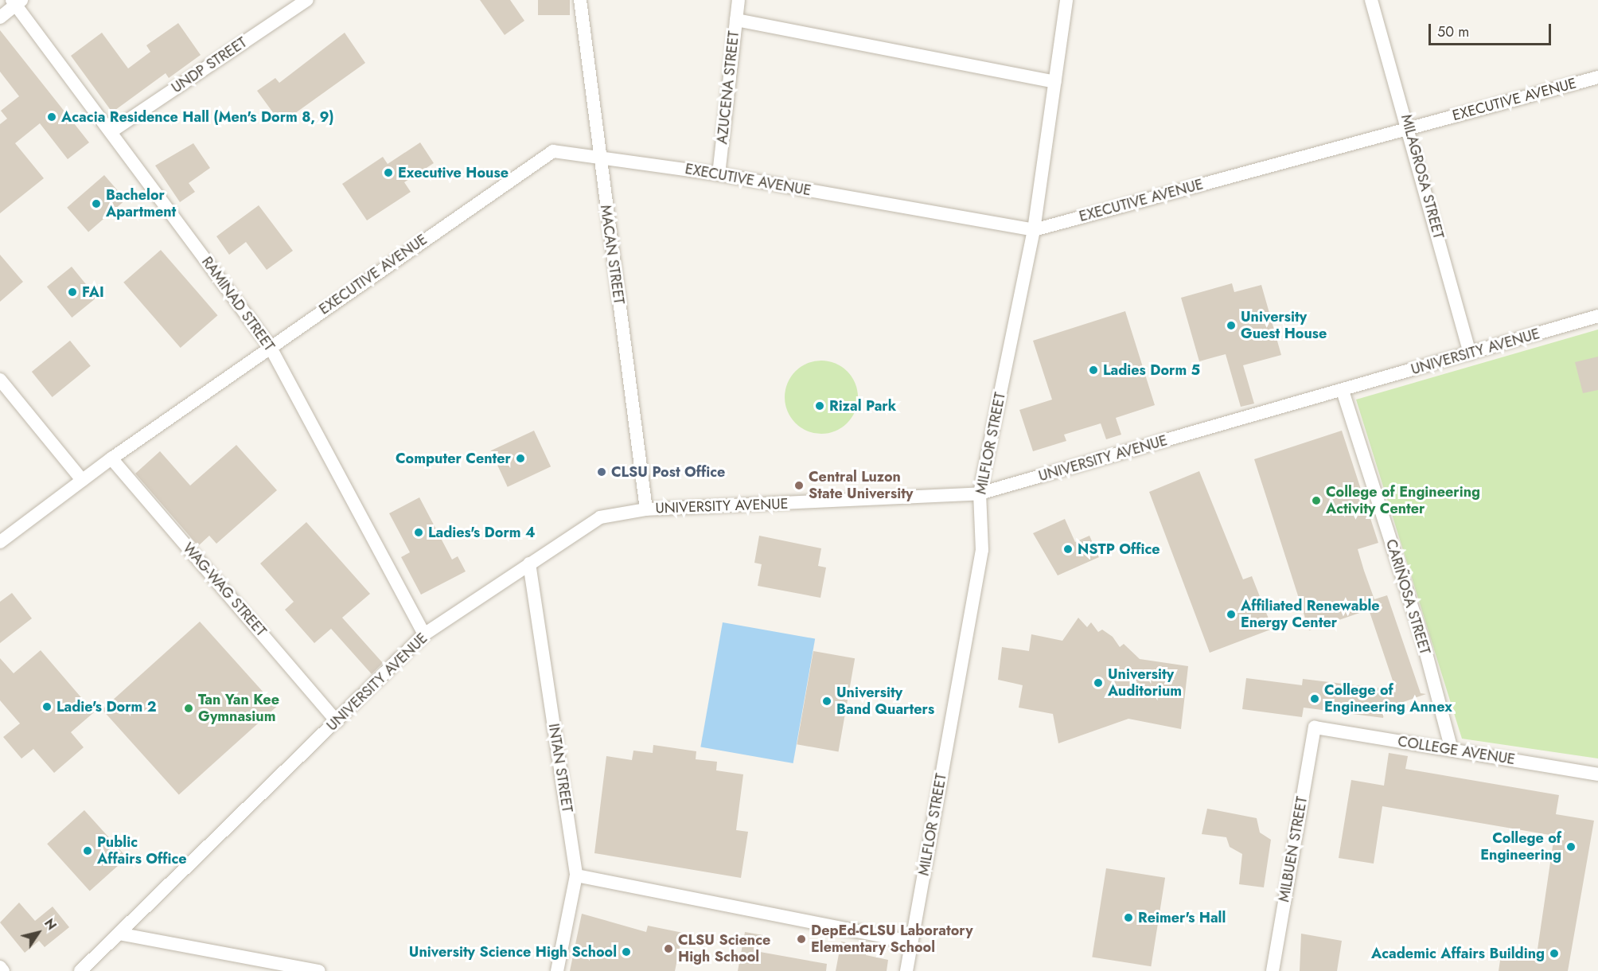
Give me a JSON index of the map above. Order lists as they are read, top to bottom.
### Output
{
  "streets": {
    "street": [
      "UNDP STREET",
      "AZUCENA STREET",
      "EXECUTIVE AVENUE",
      "MILAGROSA STREET",
      "MACAN STREET",
      "RAMINAD STREET",
      "UNIVERSITY AVENUE",
      "MILFLOR STREET",
      "WAG-WAG STREET",
      "CARIÑOSA STREET",
      "COLLEGE AVENUE",
      "INTAN STREET",
      "MILBUEN STREET"
    ]
  },
  "crossings": [
    ["UNDP STREET", "RAMINAD STREET"],
    ["AZUCENA STREET", "EXECUTIVE AVENUE"],
    ["EXECUTIVE AVENUE", "MILAGROSA STREET"],
    ["EXECUTIVE AVENUE", "MACAN STREET"],
    ["EXECUTIVE AVENUE", "RAMINAD STREET"],
    ["EXECUTIVE AVENUE", "MILFLOR STREET"],
    ["EXECUTIVE AVENUE", "WAG-WAG STREET"],
    ["MILAGROSA STREET", "UNIVERSITY AVENUE"],
    ["MACAN STREET", "UNIVERSITY AVENUE"],
    ["RAMINAD STREET", "UNIVERSITY AVENUE"],
    ["UNIVERSITY AVENUE", "MILFLOR STREET"],
    ["UNIVERSITY AVENUE", "WAG-WAG STREET"],
    ["UNIVERSITY AVENUE", "CARIÑOSA STREET"],
    ["UNIVERSITY AVENUE", "INTAN STREET"],
    ["CARIÑOSA STREET", "COLLEGE AVENUE"],
    ["COLLEGE AVENUE", "MILBUEN STREET"]
  ],
  "places": [
    "Acacia Residence Hall (Men's Dorm 8, 9)",
    "Executive House",
    "Bachelor Apartment",
    "FAI",
    "University Guest House",
    "Ladies Dorm 5",
    "Rizal Park",
    "Computer Center",
    "CLSU Post Office",
    "Central Luzon State University",
    "College of Engineering Activity Center",
    "Ladies's Dorm 4",
    "NSTP Office",
    "Affiliated Renewable Energy Center",
    "University Auditorium",
    "College of Engineering Annex",
    "University Band Quarters",
    "Ladie's Dorm 2",
    "Tan Yan Kee Gymnasium",
    "College of Engineering",
    "Public Affairs Office",
    "Reimer's Hall",
    "DepEd-CLSU Laboratory Elementary School",
    "CLSU Science High School",
    "University Science High School",
    "Academic Affairs Building"
  ],
  "scale_bar": "50 m",
  "north": "top right"
}
